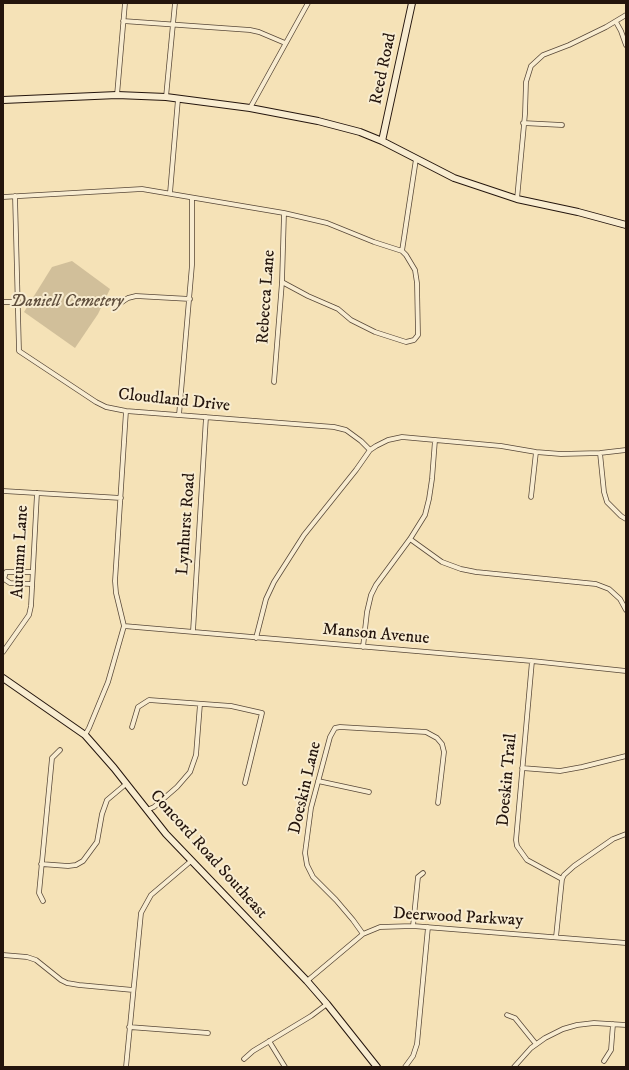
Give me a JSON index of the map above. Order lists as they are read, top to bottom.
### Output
{
  "streets": {
    "street": [
      "Reed Road",
      "Rebecca Lane",
      "Cloudland Drive",
      "Lynhurst Road",
      "Autumn Lane",
      "Manson Avenue",
      "Doeskin Trail",
      "Doeskin Lane",
      "Concord Road Southeast",
      "Deerwood Parkway"
    ]
  },
  "crossings": [
    ["Cloudland Drive", "Lynhurst Road"],
    ["Lynhurst Road", "Manson Avenue"],
    ["Manson Avenue", "Doeskin Trail"],
    ["Doeskin Lane", "Deerwood Parkway"],
    ["Concord Road Southeast", "Deerwood Parkway"]
  ],
  "parks": ["Daniell Cemetery"]
}
